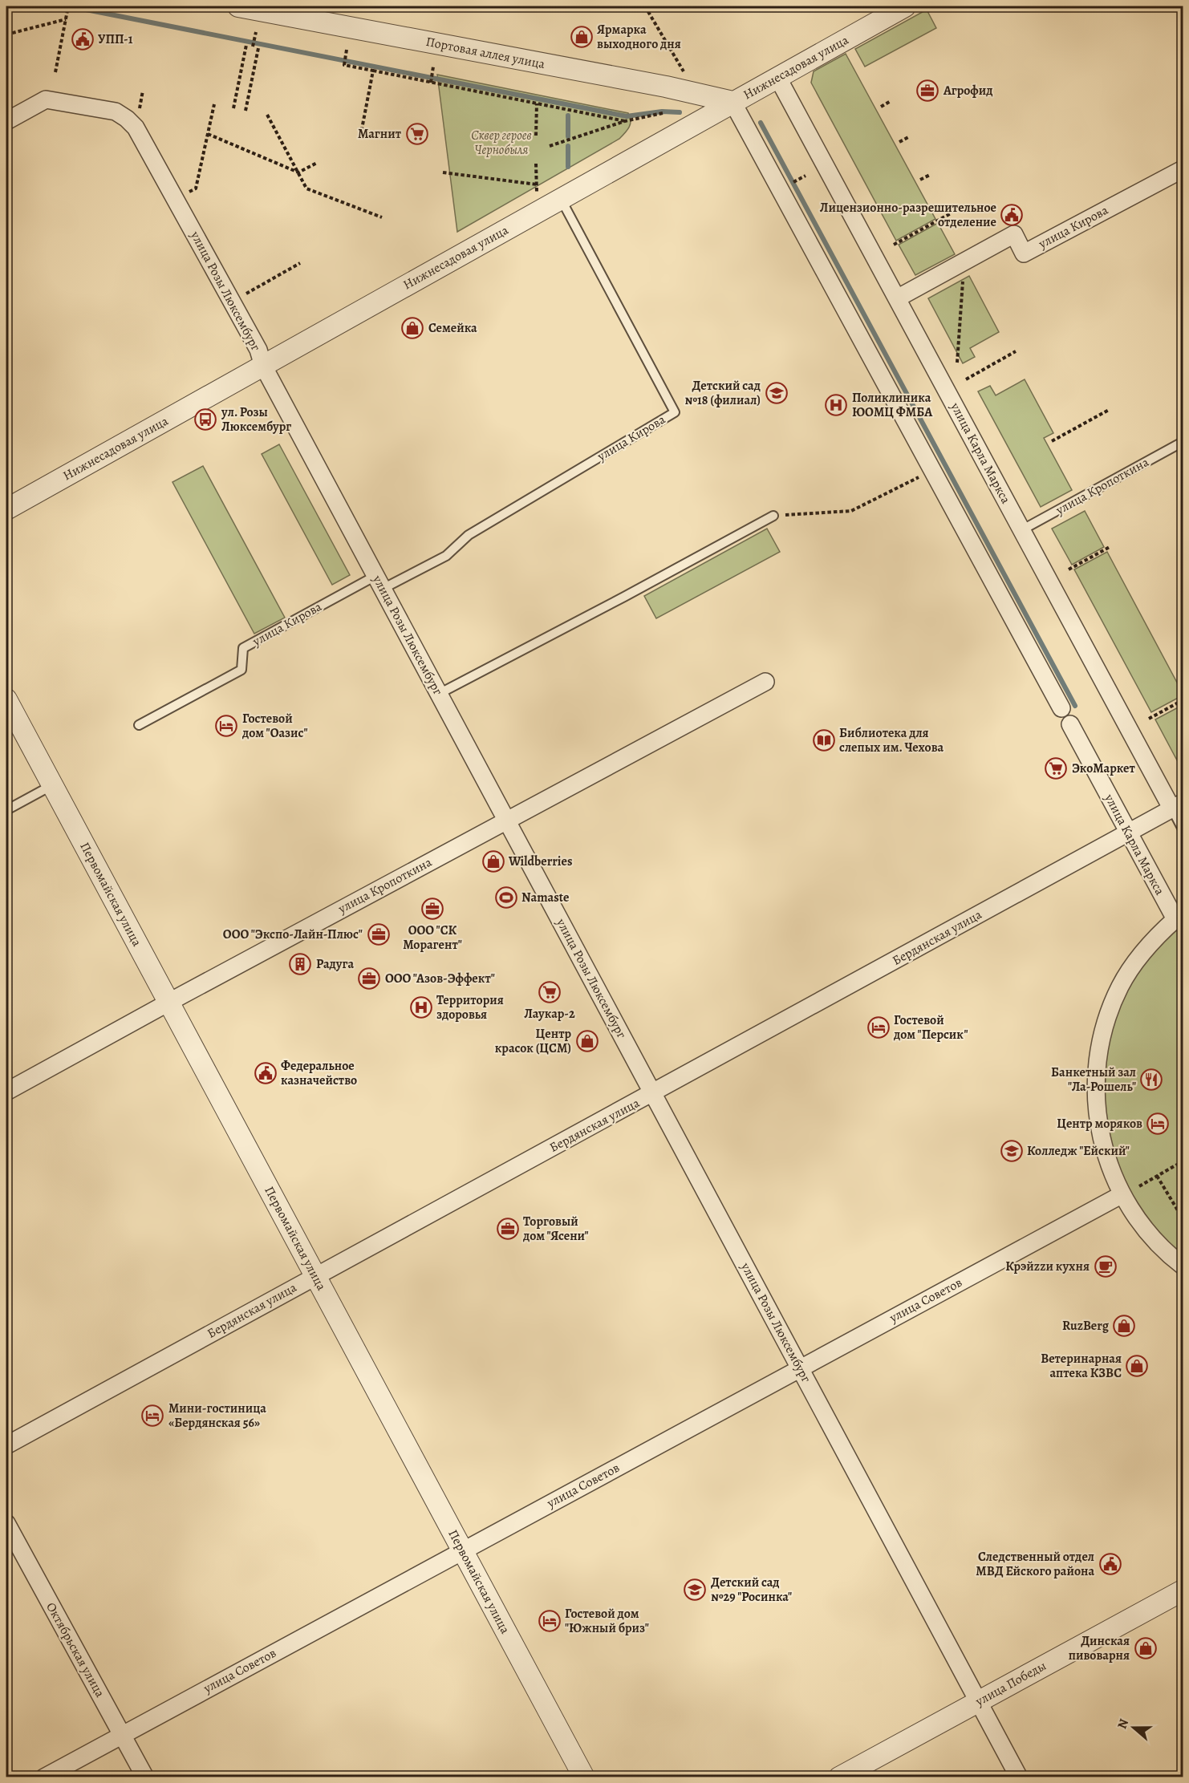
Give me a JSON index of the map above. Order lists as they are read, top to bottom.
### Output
{
  "streets": {
    "street": [
      "Портовая аллея улица",
      "Нижнесадовая улица",
      "улица Кирова",
      "улица Розы Люксембург",
      "улица Карла Маркса",
      "улица Кропоткина",
      "Первомайская улица",
      "Бердянская улица",
      "улица Советов",
      "Октябрьская улица",
      "улица Победы"
    ]
  },
  "crossings": [
    ["Портовая аллея улица", "Нижнесадовая улица"],
    ["Нижнесадовая улица", "улица Кирова"],
    ["Нижнесадовая улица", "улица Розы Люксембург"],
    ["Нижнесадовая улица", "улица Карла Маркса"],
    ["улица Кирова", "улица Розы Люксембург"],
    ["улица Кирова", "улица Карла Маркса"],
    ["улица Розы Люксембург", "улица Кропоткина"],
    ["улица Розы Люксембург", "Бердянская улица"],
    ["улица Розы Люксембург", "улица Советов"],
    ["улица Розы Люксембург", "улица Победы"],
    ["улица Карла Маркса", "улица Кропоткина"],
    ["улица Карла Маркса", "Бердянская улица"],
    ["улица Карла Маркса", "улица Советов"],
    ["улица Кропоткина", "Первомайская улица"],
    ["Первомайская улица", "Бердянская улица"],
    ["Первомайская улица", "улица Советов"],
    ["улица Советов", "Октябрьская улица"]
  ],
  "parks": ["Сквер героев Чернобыля"],
  "places": {
    "shop": [
      "Ярмарка выходного дня",
      "Семейка",
      "Wildberries",
      "Центр красок (ЦСМ)",
      "RuzBerg",
      "Ветеринарная аптека КЗВС",
      "Динская пивоварня"
    ],
    "public building": [
      "УПП-1",
      "Лицензионно-разрешительное отделение",
      "Федеральное казначейство",
      "Следственный отдел МВД Ейского района"
    ],
    "office": [
      "Агрофид",
      "ООО \"СК Морагент\"",
      "ООО \"Экспо-Лайн-Плюс\"",
      "ООО \"Азов-Эффект\"",
      "Торговый дом \"Ясени\""
    ],
    "supermarket": ["Магнит", "ЭкоМаркет", "Лаукар-2"],
    "school or university": ["Детский сад №18 (филиал)", "Колледж \"Ейский\"", "Детский сад №29 \"Росинка\""],
    "hospital": ["Поликлиника ЮОМЦ ФМБА", "Территория здоровья"],
    "bus stop": ["ул. Розы Люксембург"],
    "hotel": [
      "Гостевой дом \"Оазис\"",
      "Гостевой дом \"Персик\"",
      "Центр моряков",
      "Мини-гостиница «Бердянская 56»",
      "Гостевой дом \"Южный бриз\""
    ],
    "library": ["Библиотека для слепых им. Чехова"],
    "sports": ["Namaste"],
    "building": ["Радуга"],
    "restaurant": ["Банкетный зал \"Ла-Рошель\""],
    "cafe": ["Крэйzzи кухня"]
  },
  "north": "left"
}
